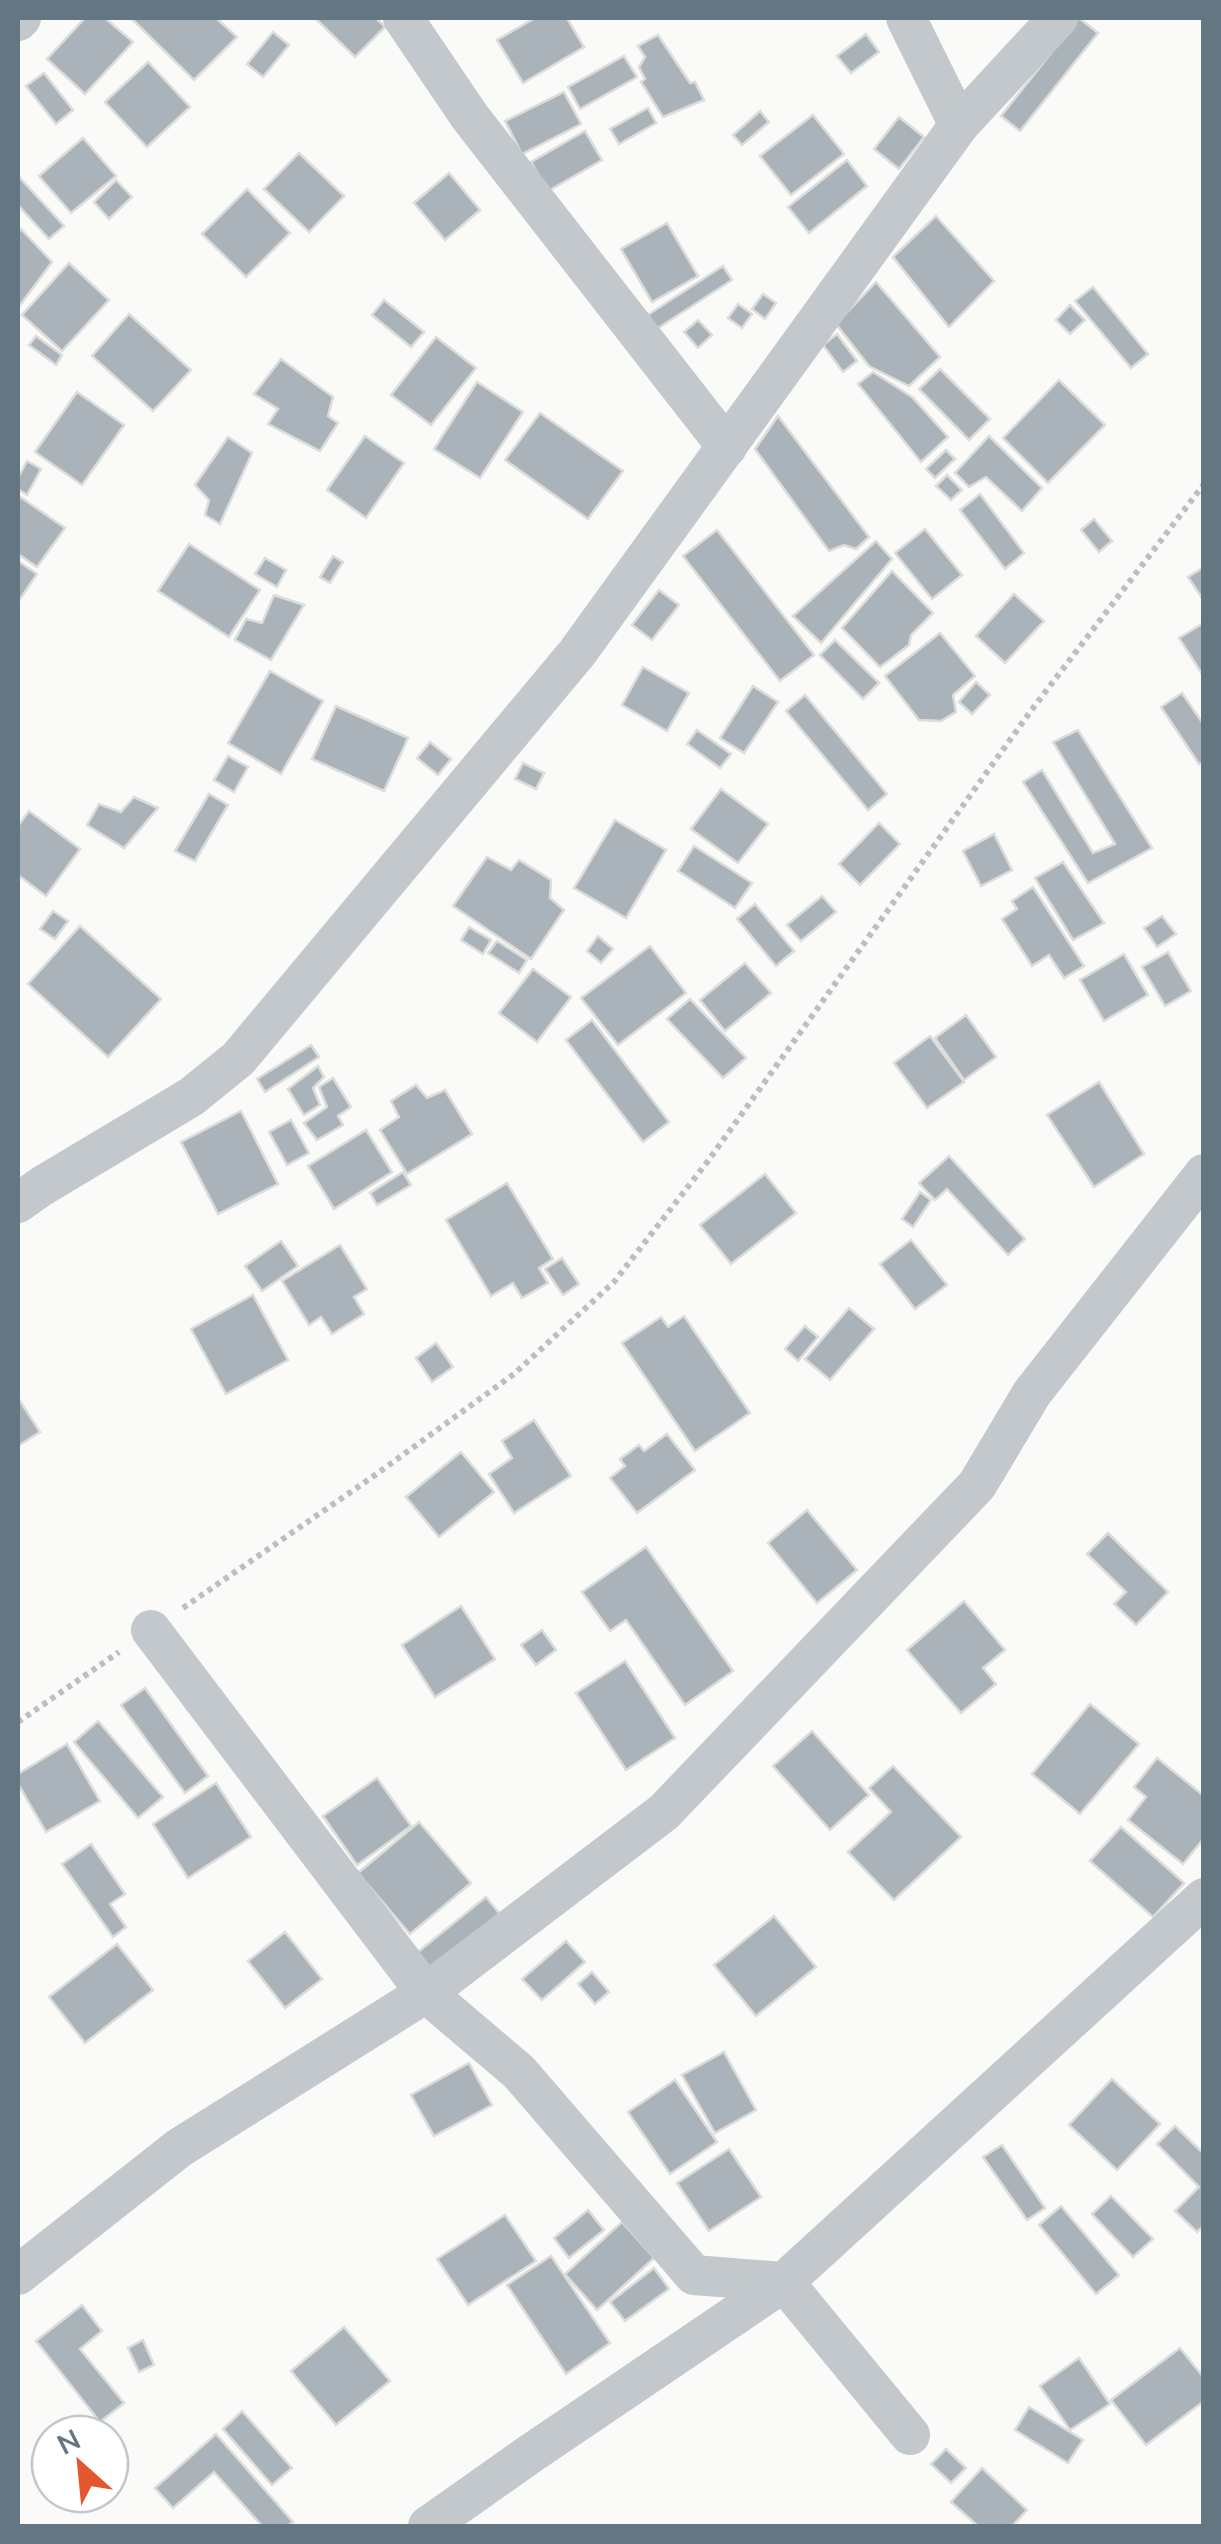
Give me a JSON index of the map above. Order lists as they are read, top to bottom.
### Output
{
  "north": "top left"
}
